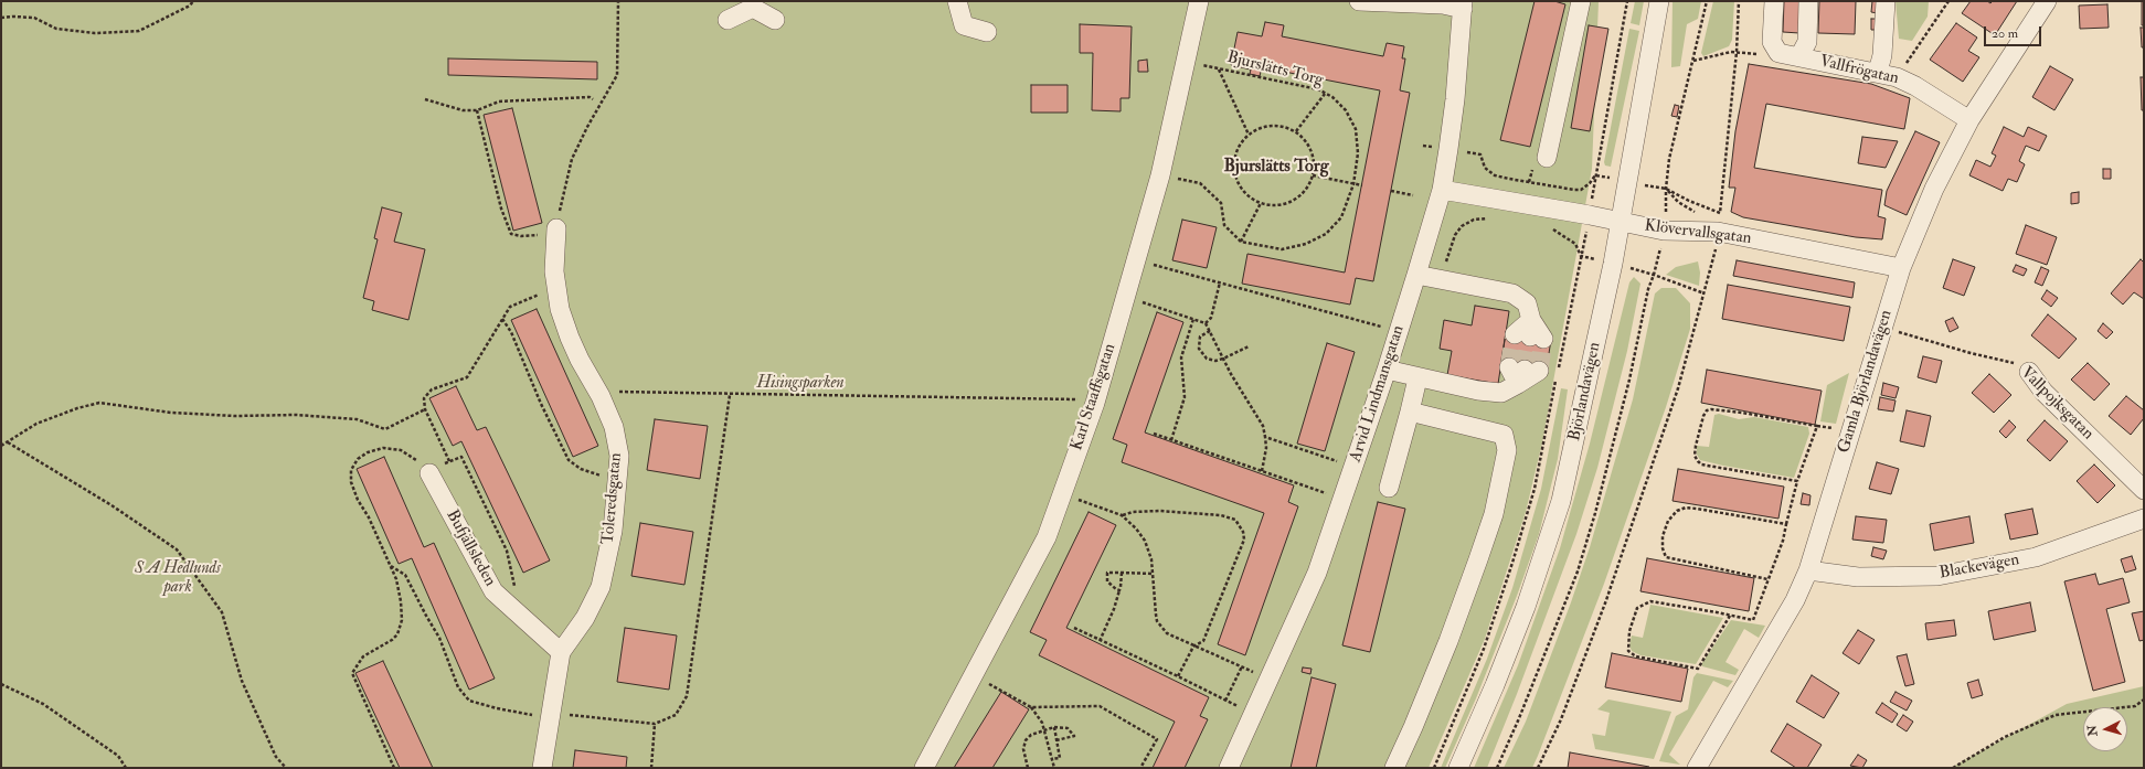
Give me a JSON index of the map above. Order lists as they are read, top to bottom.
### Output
{
  "streets": {
    "street": [
      "Vallfrögatan",
      "Klövervallsgatan",
      "Gamla Björlandavägen",
      "Björlandavägen",
      "Arvid Lindmansgatan",
      "Karl Staaffsgatan",
      "Vallpojksgatan",
      "Toleredsgatan",
      "Bufjällsleden",
      "Blackevägen"
    ],
    "path": ["Bjurslätts Torg"]
  },
  "crossings": [
    ["Vallfrögatan", "Gamla Björlandavägen"],
    ["Klövervallsgatan", "Gamla Björlandavägen"],
    ["Klövervallsgatan", "Björlandavägen"],
    ["Klövervallsgatan", "Arvid Lindmansgatan"],
    ["Gamla Björlandavägen", "Blackevägen"],
    ["Toleredsgatan", "Bufjällsleden"]
  ],
  "districts": ["Bjurslätts Torg"],
  "parks": ["Hisingsparken", "S A Hedlunds park"],
  "scale_bar": "20 m",
  "north": "left"
}
